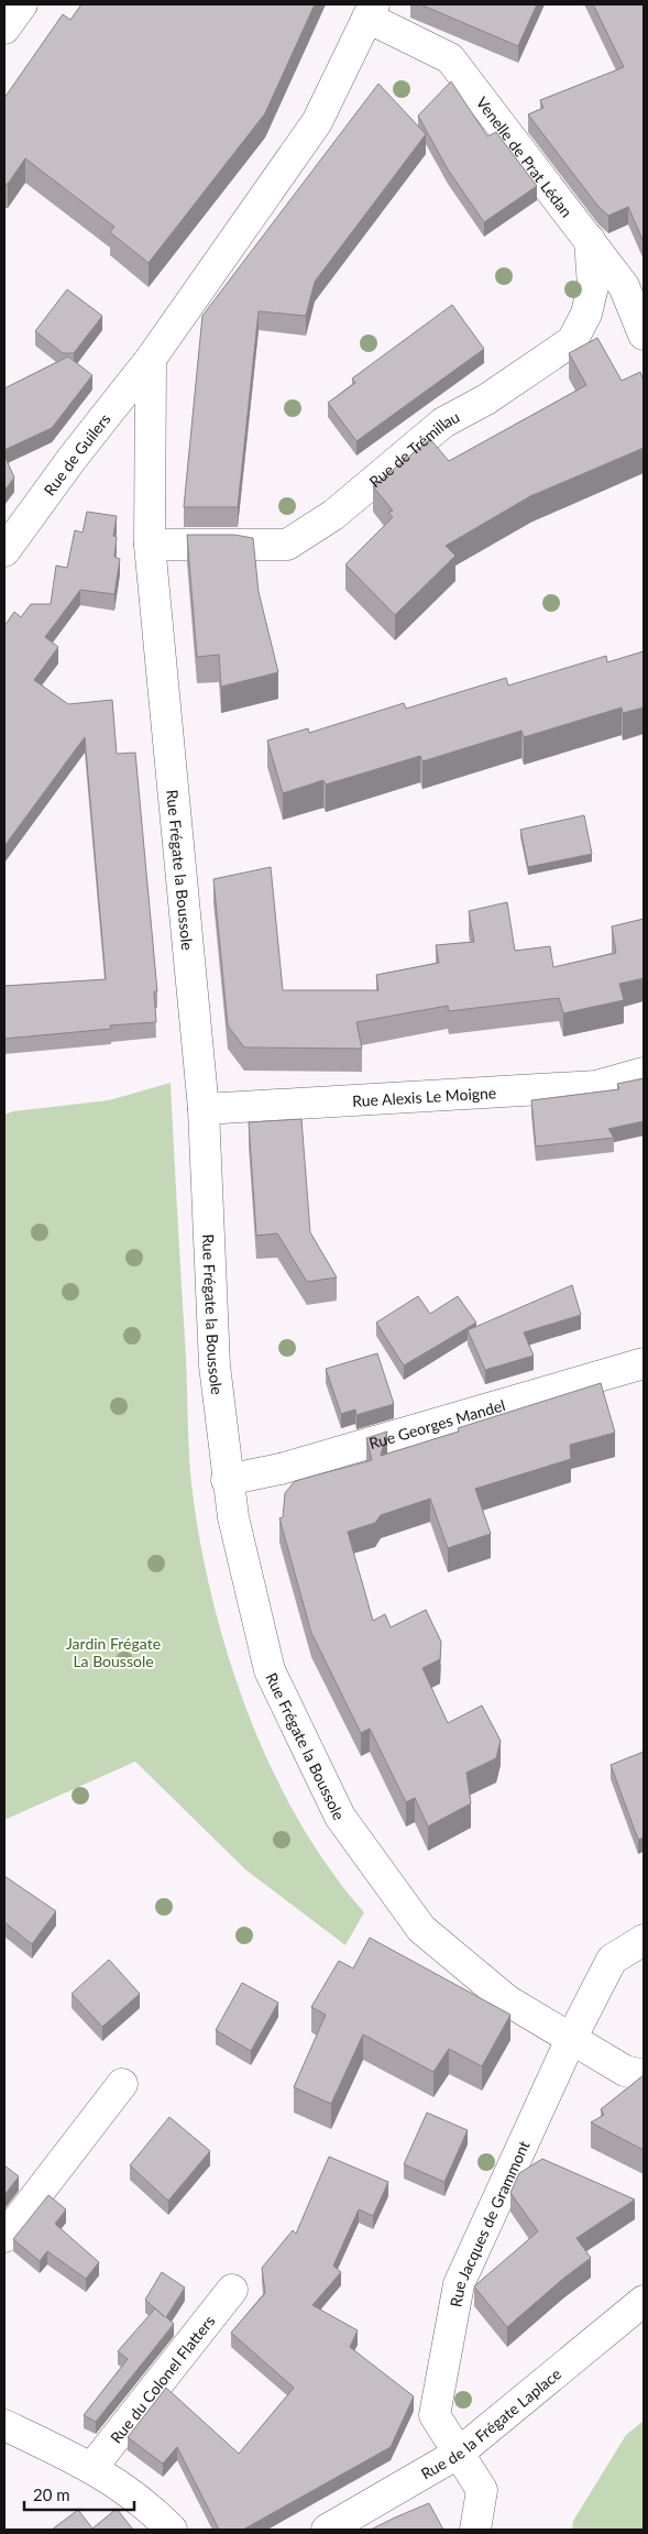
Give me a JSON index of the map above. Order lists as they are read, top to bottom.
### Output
{
  "streets": {
    "street": [
      "Venelle de Prat Lédan",
      "Rue de Trémillau",
      "Rue de Guilers",
      "Rue Frégate la Boussole",
      "Rue Alexis Le Moigne",
      "Rue Georges Mandel",
      "Rue Jacques de Grammont",
      "Rue du Colonel Flatters",
      "Rue de la Frégate Laplace"
    ]
  },
  "crossings": [
    ["Venelle de Prat Lédan", "Rue de Trémillau"],
    ["Venelle de Prat Lédan", "Rue de Guilers"],
    ["Rue de Trémillau", "Rue Frégate la Boussole"],
    ["Rue de Guilers", "Rue Frégate la Boussole"],
    ["Rue Frégate la Boussole", "Rue Alexis Le Moigne"],
    ["Rue Frégate la Boussole", "Rue Georges Mandel"],
    ["Rue Frégate la Boussole", "Rue Jacques de Grammont"],
    ["Rue Jacques de Grammont", "Rue de la Frégate Laplace"]
  ],
  "parks": ["Jardin Frégate La Boussole"],
  "scale_bar": "20 m"
}
